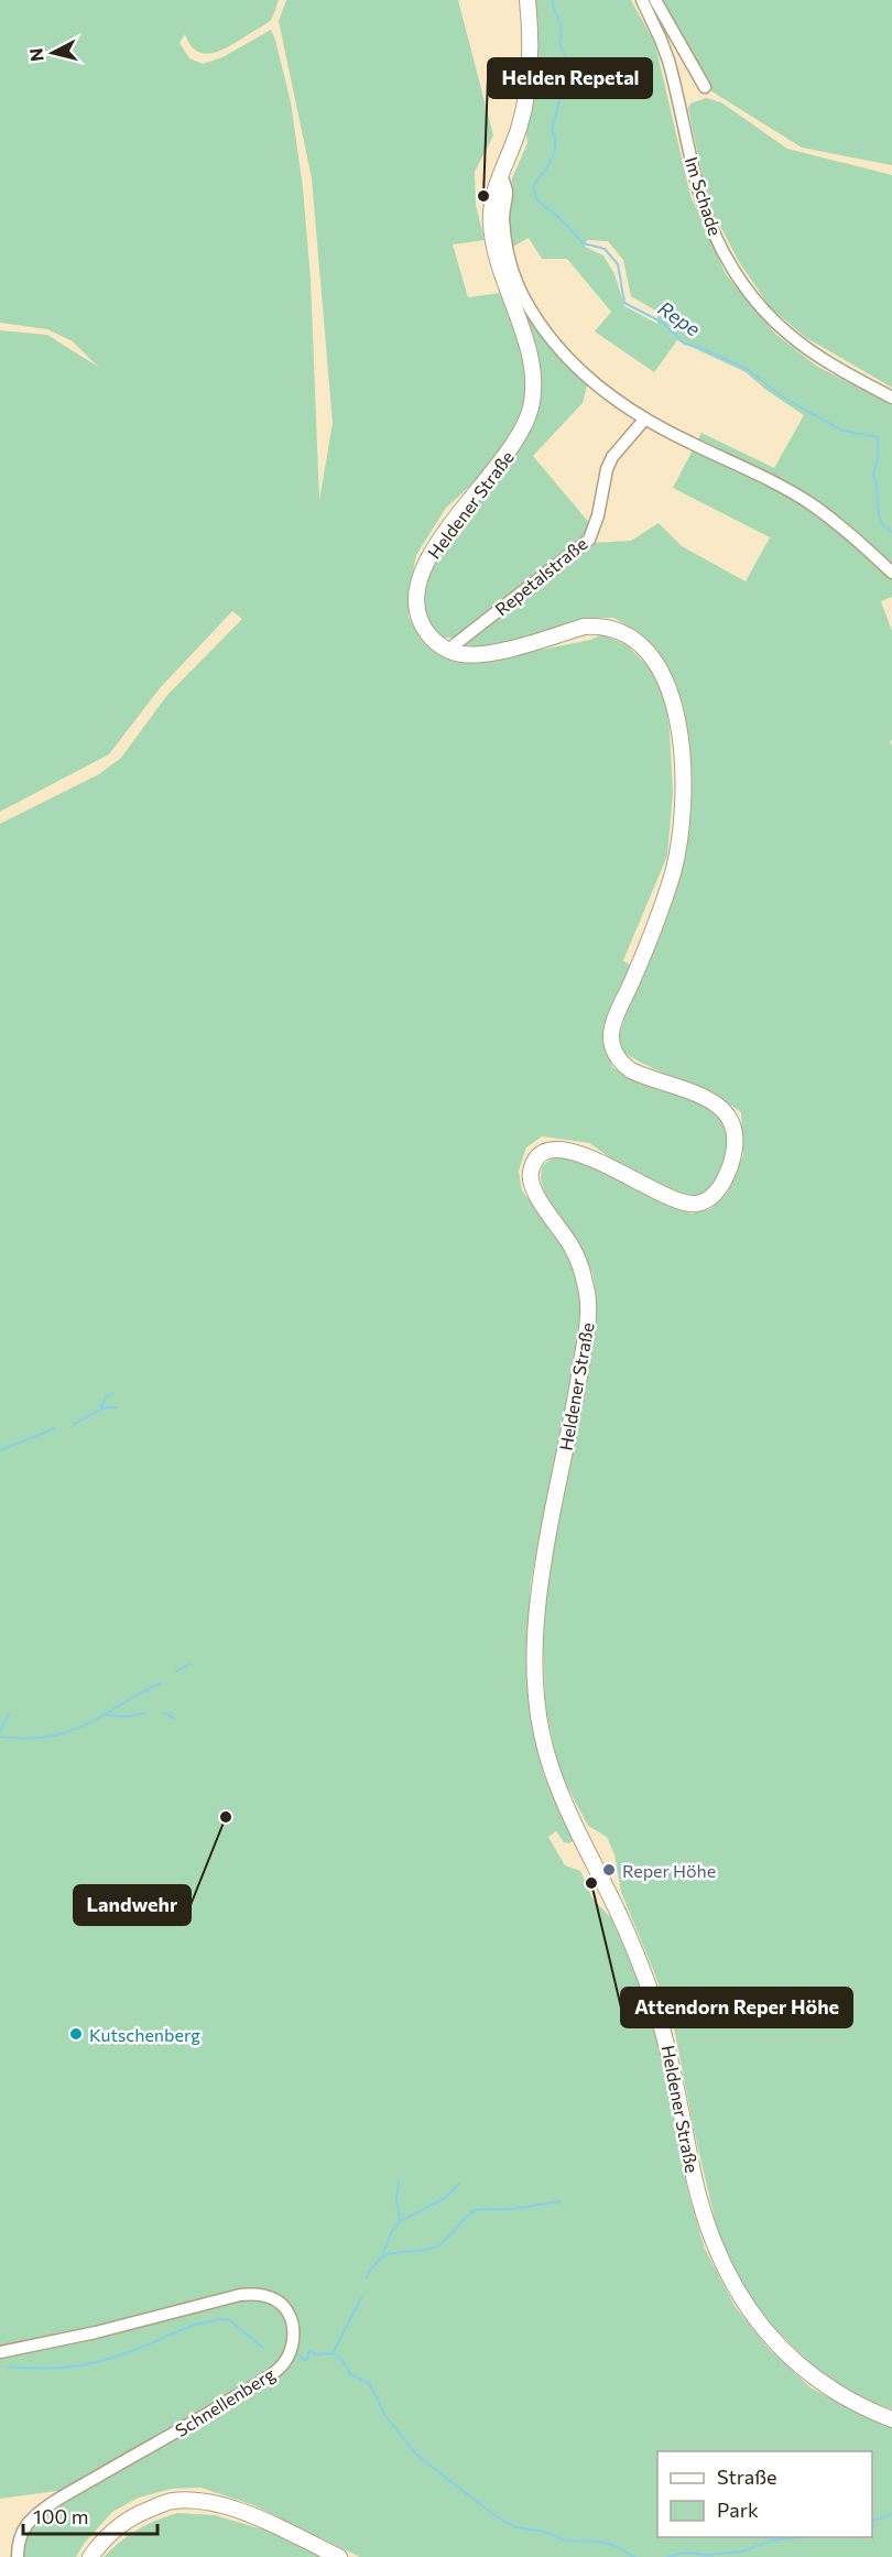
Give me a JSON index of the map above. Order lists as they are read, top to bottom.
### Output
{
  "streets": {
    "main road": ["Heldener Straße"],
    "street": ["Im Schade", "Repetalstraße", "Schnellenberg"]
  },
  "crossings": [
    ["Heldener Straße", "Repetalstraße"]
  ],
  "water": ["Repe"],
  "places": [
    "Helden Repetal",
    "Landwehr",
    "Reper Höhe",
    "Attendorn Reper Höhe",
    "Kutschenberg"
  ],
  "legend": ["Straße", "Park"],
  "scale_bar": "100 m",
  "north": "left"
}
